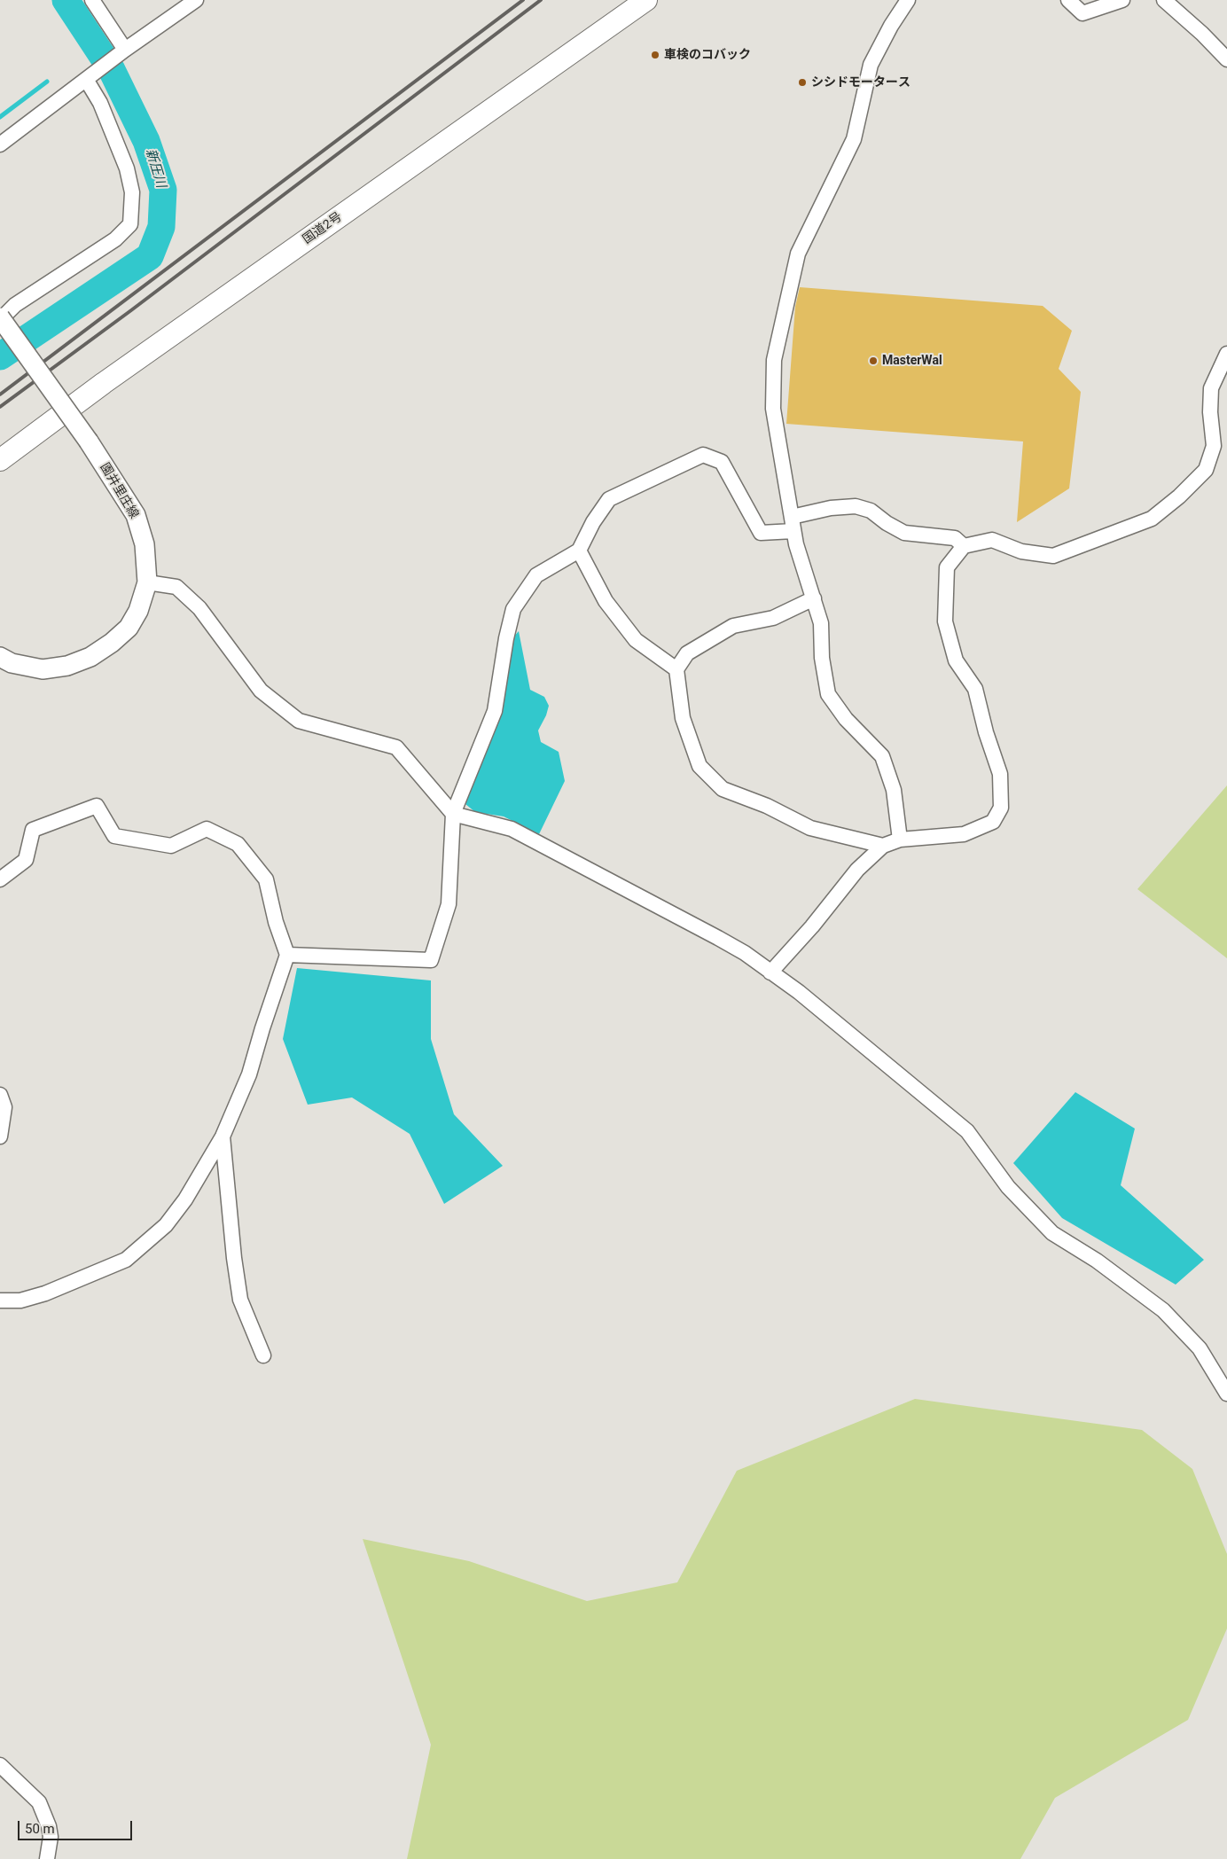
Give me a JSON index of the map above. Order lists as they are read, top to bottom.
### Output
{
  "streets": {
    "highway": ["国道2号"],
    "main road": ["園井里庄線"]
  },
  "water": ["新圧川"],
  "places": ["車検のコバック", "シシドモータース", "MasterWal"],
  "scale_bar": "50 m"
}
